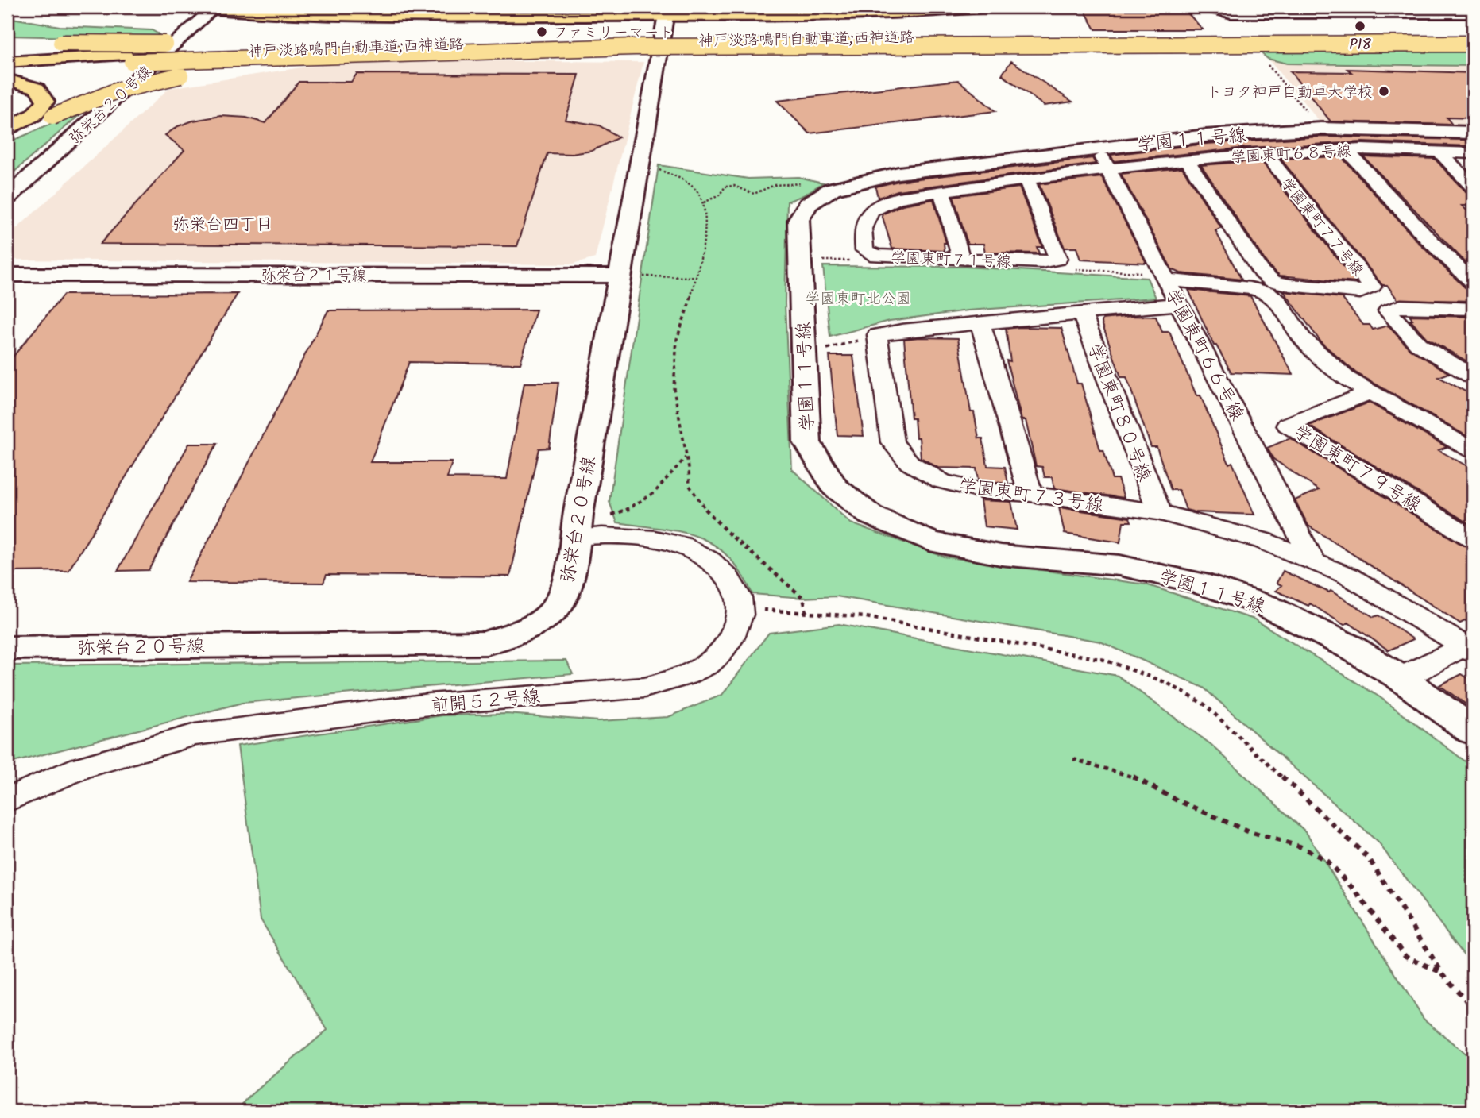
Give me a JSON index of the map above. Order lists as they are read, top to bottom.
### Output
{
  "streets": {
    "main road": ["神戸淡路鳴門自動車道;西神道路"],
    "street": [
      "弥栄台２０号線",
      "学園１１号線",
      "学園東町６８号線",
      "学園東町７７号線",
      "学園東町７１号線",
      "弥栄台２１号線",
      "学園東町６６号線",
      "学園東町８０号線",
      "学園東町７９号線",
      "学園東町７３号線",
      "前開５２号線"
    ]
  },
  "crossings": [
    ["弥栄台２０号線", "弥栄台２１号線"],
    ["学園１１号線", "学園東町６８号線"],
    ["学園１１号線", "学園東町７１号線"],
    ["学園１１号線", "学園東町６６号線"],
    ["学園東町６８号線", "学園東町７７号線"],
    ["学園東町６８号線", "学園東町７１号線"],
    ["学園東町６８号線", "学園東町６６号線"],
    ["学園東町７１号線", "学園東町６６号線"],
    ["学園東町６６号線", "学園東町７３号線"],
    ["学園東町８０号線", "学園東町７３号線"]
  ],
  "districts": ["弥栄台四丁目"],
  "parks": ["学園東町北公園"],
  "places": ["P18", "ファミリーマート", "トヨタ神戸自動車大学校"]
}
